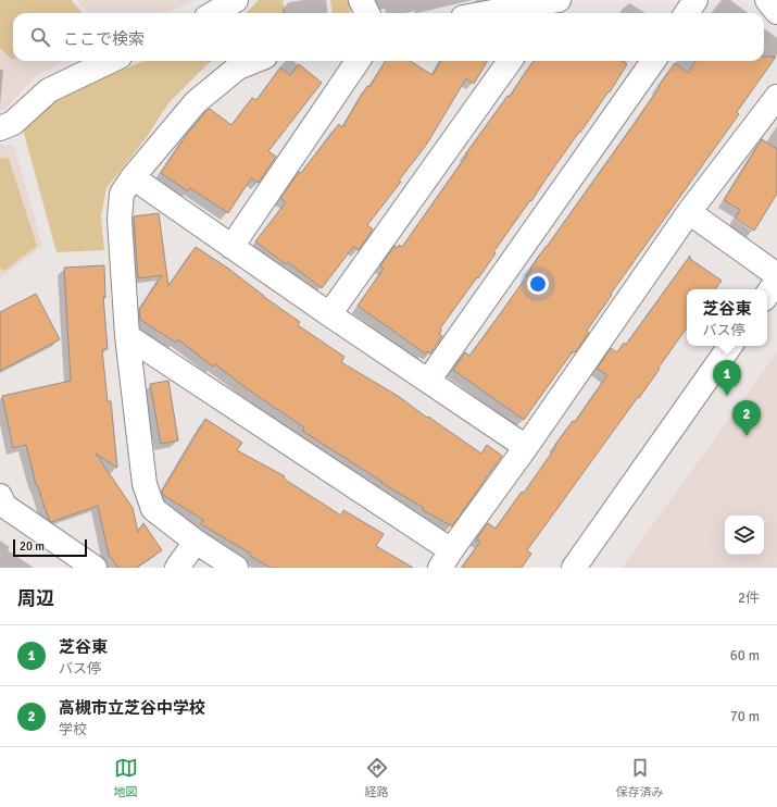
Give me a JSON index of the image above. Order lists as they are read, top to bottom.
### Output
{
  "scale_bar": "20 m",
  "page": {
    "search": "ここで検索",
    "popup": ["芝谷東", "バス停"],
    "pins": ["1", "2"],
    "scale": "20 m",
    "heading": ["周辺", "2件"],
    "list": [
      {
        "mark": "1",
        "name": "芝谷東",
        "note": "バス停",
        "value": "60 m"
      },
      {
        "mark": "2",
        "name": "高槻市立芝谷中学校",
        "note": "学校",
        "value": "70 m"
      }
    ],
    "nav": ["地図", "経路", "保存済み"]
  }
}
